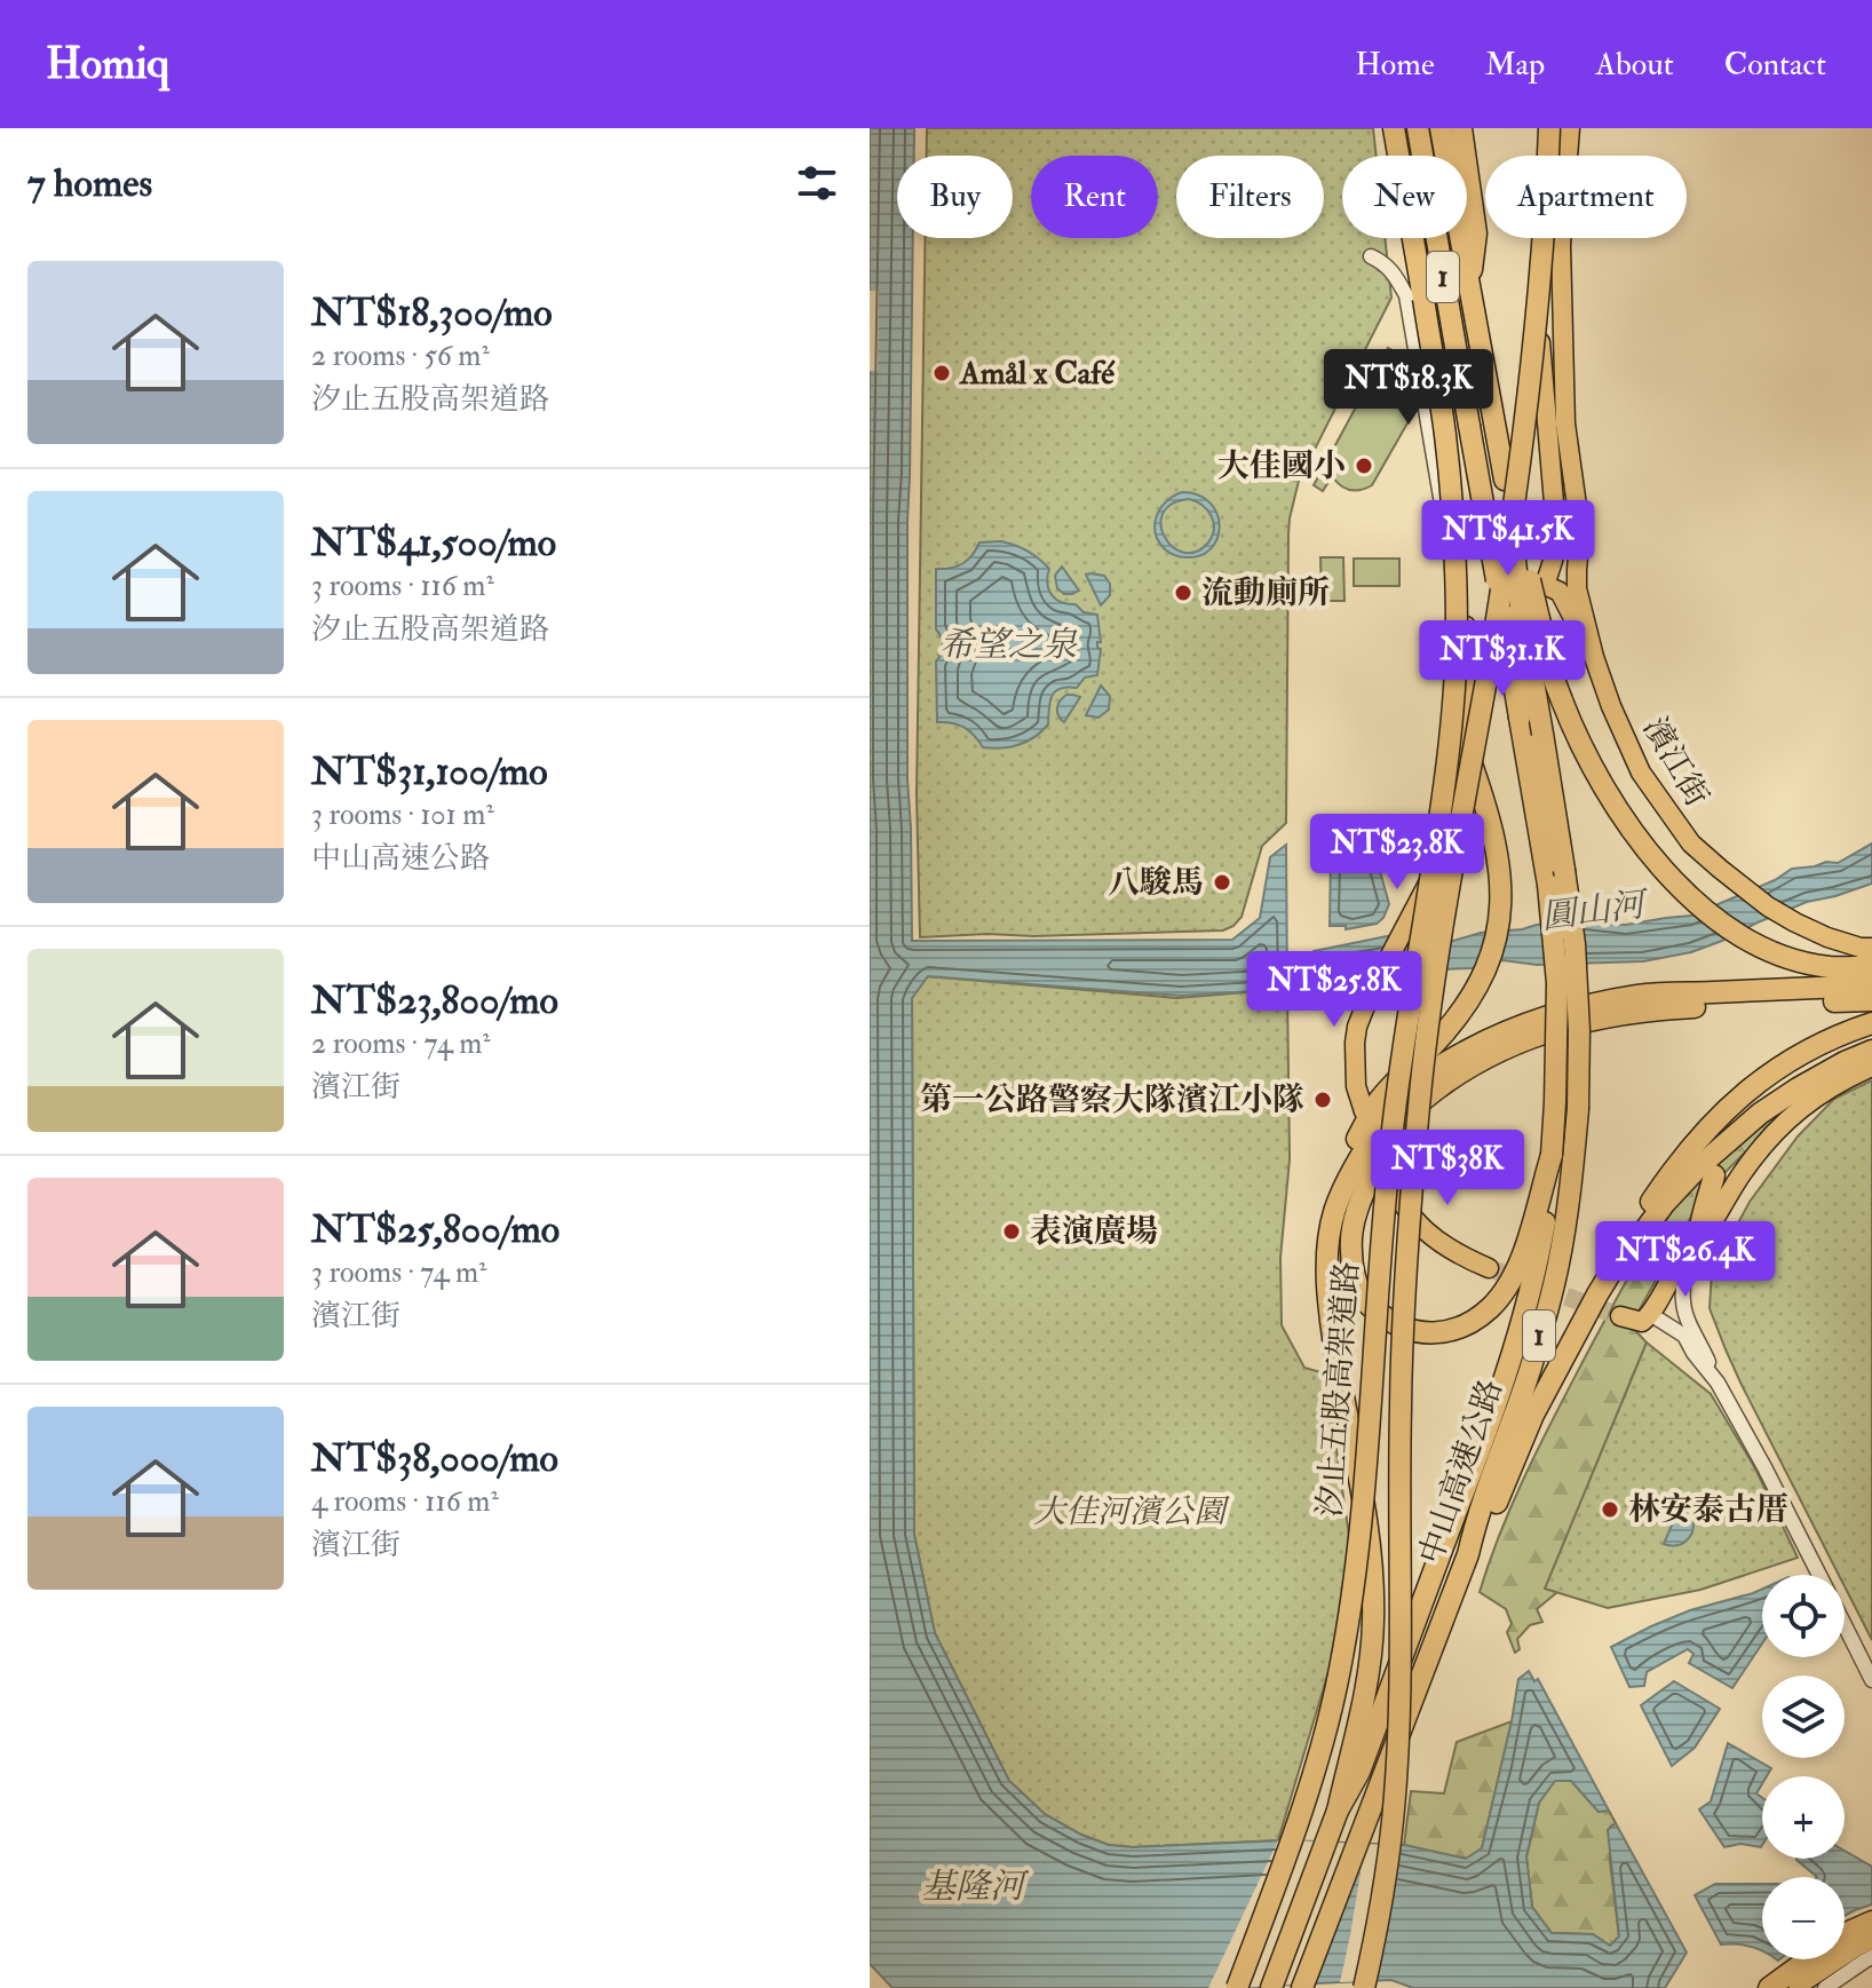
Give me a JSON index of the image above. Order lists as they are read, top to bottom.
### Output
{
  "streets": {
    "highway": ["1", "汐止五股高架道路", "中山高速公路"],
    "main road": ["濱江街"]
  },
  "water": ["希望之泉", "圓山河", "基隆河"],
  "parks": ["大佳河濱公園"],
  "places": [
    "Amål x Café",
    "大佳國小",
    "流動廁所",
    "八駿馬",
    "第一公路警察大隊濱江小隊",
    "表演廣場",
    "林安泰古厝"
  ],
  "page": {
    "header": "Homiq",
    "nav": [
      "Home",
      "Map",
      "About",
      "Contact"
    ],
    "heading": "7 homes",
    "chip": [
      "Buy",
      "Rent",
      "Filters",
      "New",
      "Apartment"
    ],
    "list": [
      {
        "name": "NT$18,300/mo",
        "note": "2 rooms · 56 m² · 汐止五股高架道路"
      },
      {
        "name": "NT$41,500/mo",
        "note": "3 rooms · 116 m² · 汐止五股高架道路"
      },
      {
        "name": "NT$31,100/mo",
        "note": "3 rooms · 101 m² · 中山高速公路"
      },
      {
        "name": "NT$23,800/mo",
        "note": "2 rooms · 74 m² · 濱江街"
      },
      {
        "name": "NT$25,800/mo",
        "note": "3 rooms · 74 m² · 濱江街"
      },
      {
        "name": "NT$38,000/mo",
        "note": "4 rooms · 116 m² · 濱江街"
      }
    ],
    "price": [
      "NT$18.3K",
      "NT$41.5K",
      "NT$31.1K",
      "NT$23.8K",
      "NT$25.8K",
      "NT$38K",
      "NT$26.4K"
    ],
    "map_buttons": ["+", "−"]
  }
}
